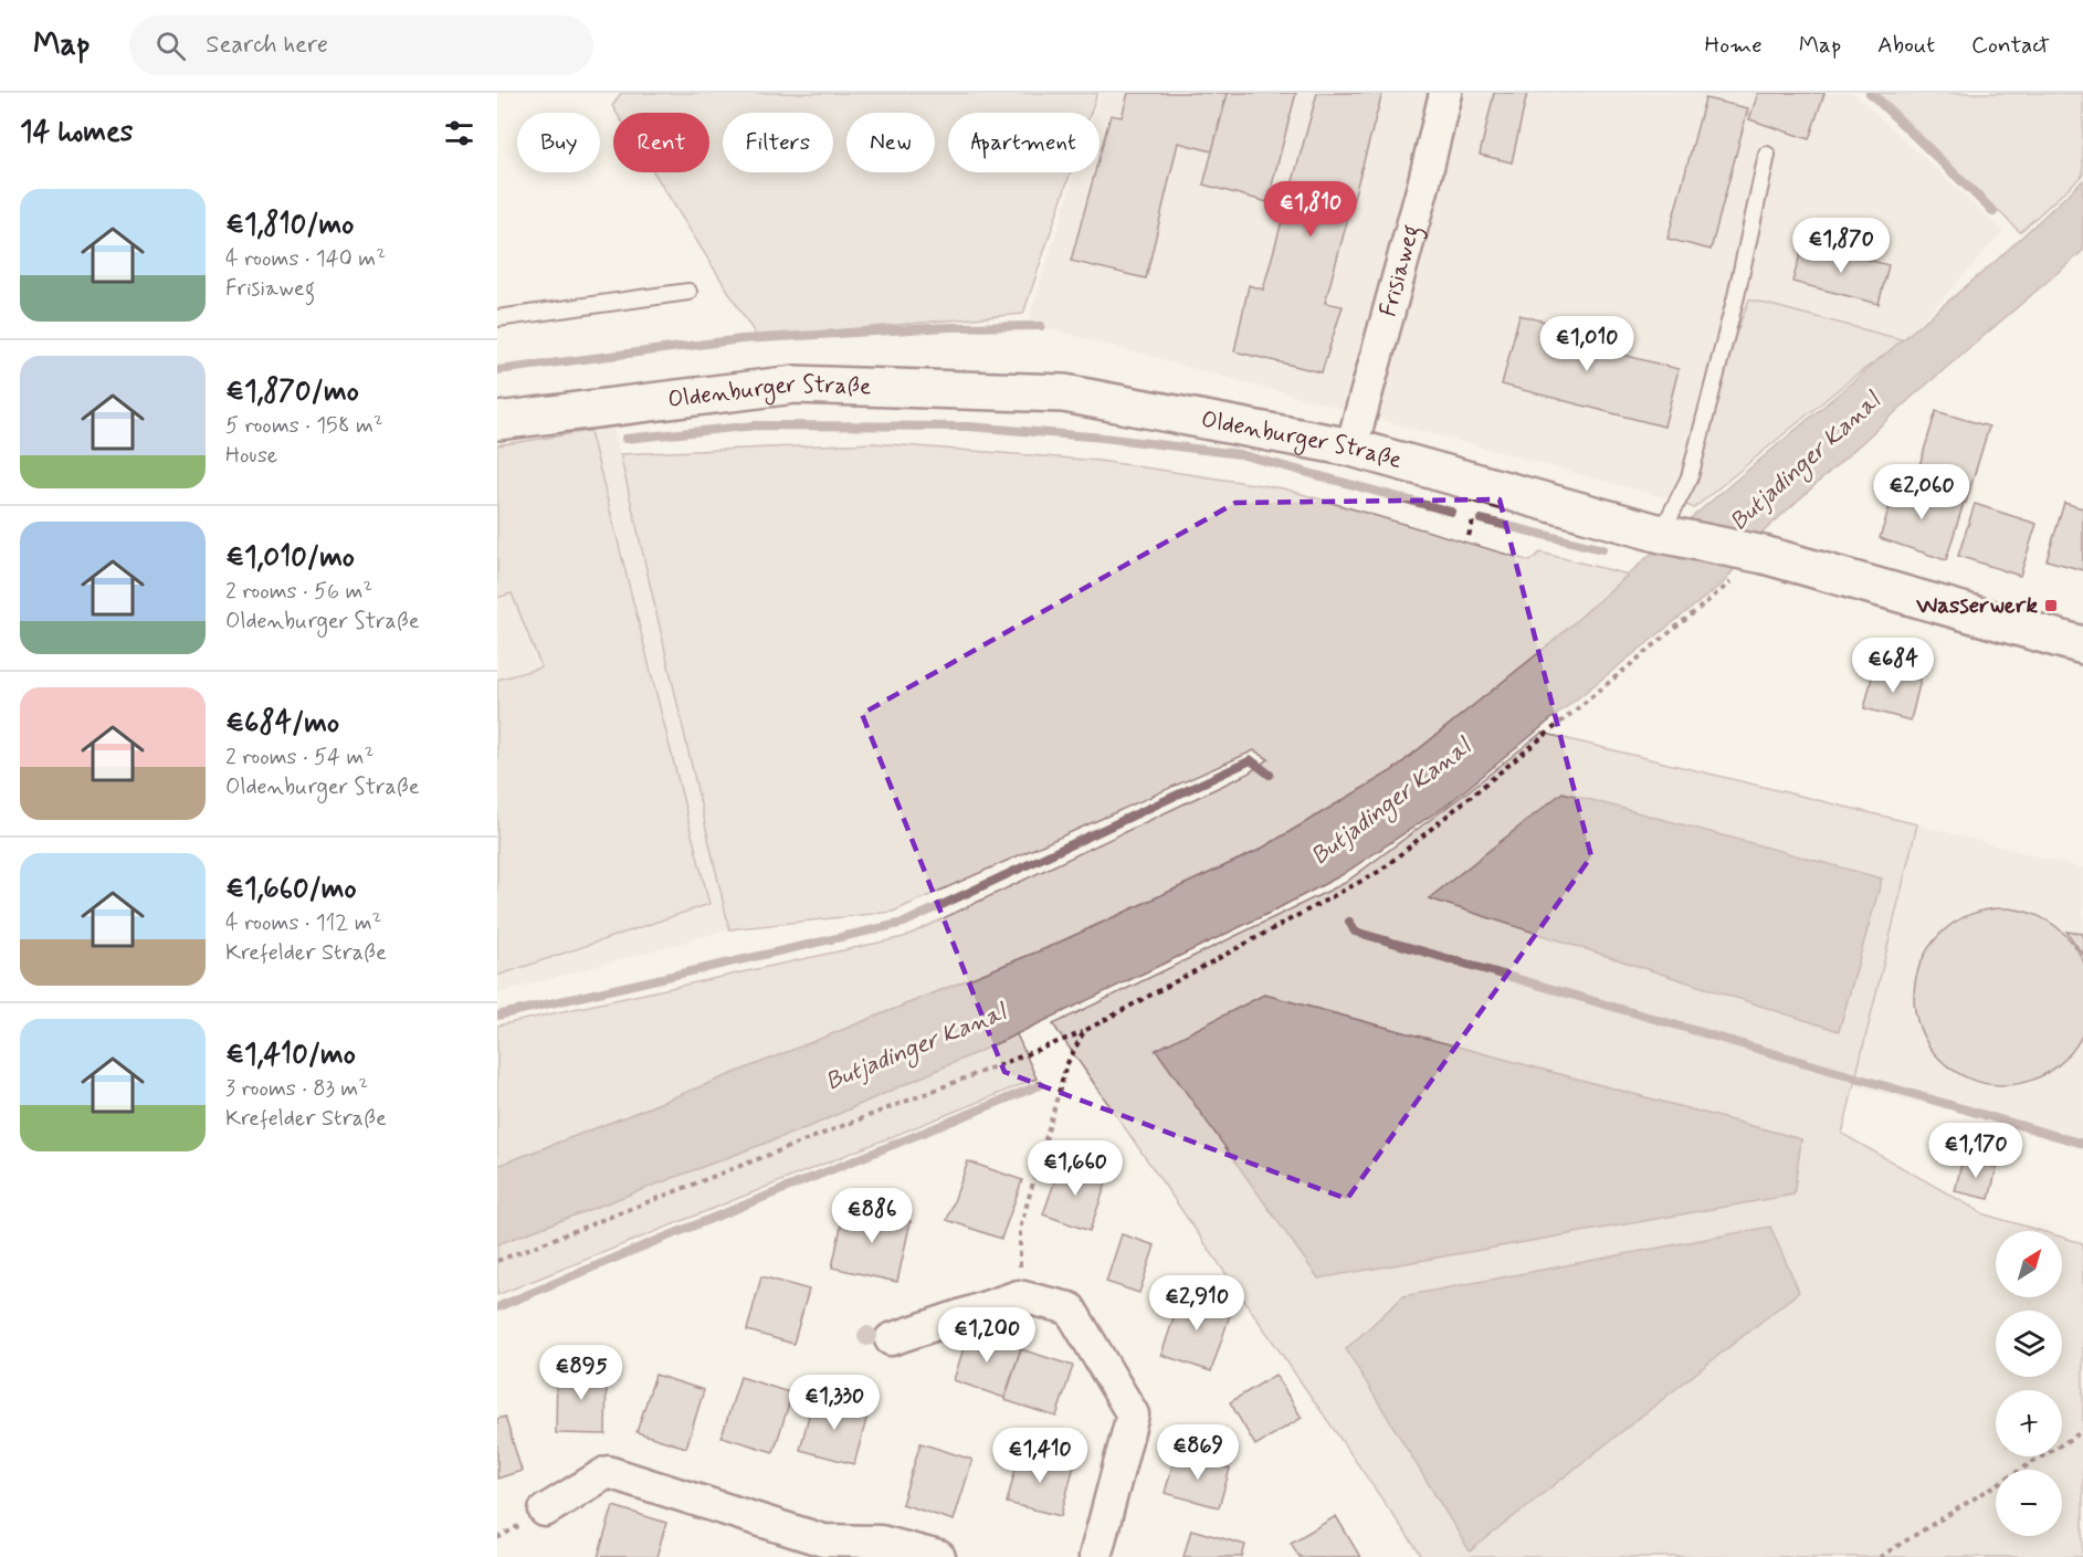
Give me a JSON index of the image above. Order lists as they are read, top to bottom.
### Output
{
  "streets": {
    "street": ["Frisiaweg", "Oldenburger Straße"]
  },
  "crossings": [
    ["Frisiaweg", "Oldenburger Straße"]
  ],
  "water": ["Butjadinger Kanal"],
  "places": {
    "transit": ["Wasserwerk"]
  },
  "north": "top right",
  "page": {
    "header": "Map",
    "search": "Search here",
    "nav": [
      "Home",
      "Map",
      "About",
      "Contact"
    ],
    "heading": "14 homes",
    "chip": [
      "Buy",
      "Rent",
      "Filters",
      "New",
      "Apartment"
    ],
    "list": [
      {
        "name": "€1,810/mo",
        "note": "4 rooms · 140 m² · Frisiaweg"
      },
      {
        "name": "€1,870/mo",
        "note": "5 rooms · 158 m² · House"
      },
      {
        "name": "€1,010/mo",
        "note": "2 rooms · 56 m² · Oldenburger Straße"
      },
      {
        "name": "€684/mo",
        "note": "2 rooms · 54 m² · Oldenburger Straße"
      },
      {
        "name": "€1,660/mo",
        "note": "4 rooms · 112 m² · Krefelder Straße"
      },
      {
        "name": "€1,410/mo",
        "note": "3 rooms · 83 m² · Krefelder Straße"
      }
    ],
    "price": [
      "€1,810",
      "€1,870",
      "€1,010",
      "€2,060",
      "€684",
      "€1,170",
      "€1,660",
      "€886",
      "€2,910",
      "€1,200",
      "€895",
      "€1,330",
      "€869",
      "€1,410"
    ],
    "map_buttons": ["+", "−"]
  }
}
